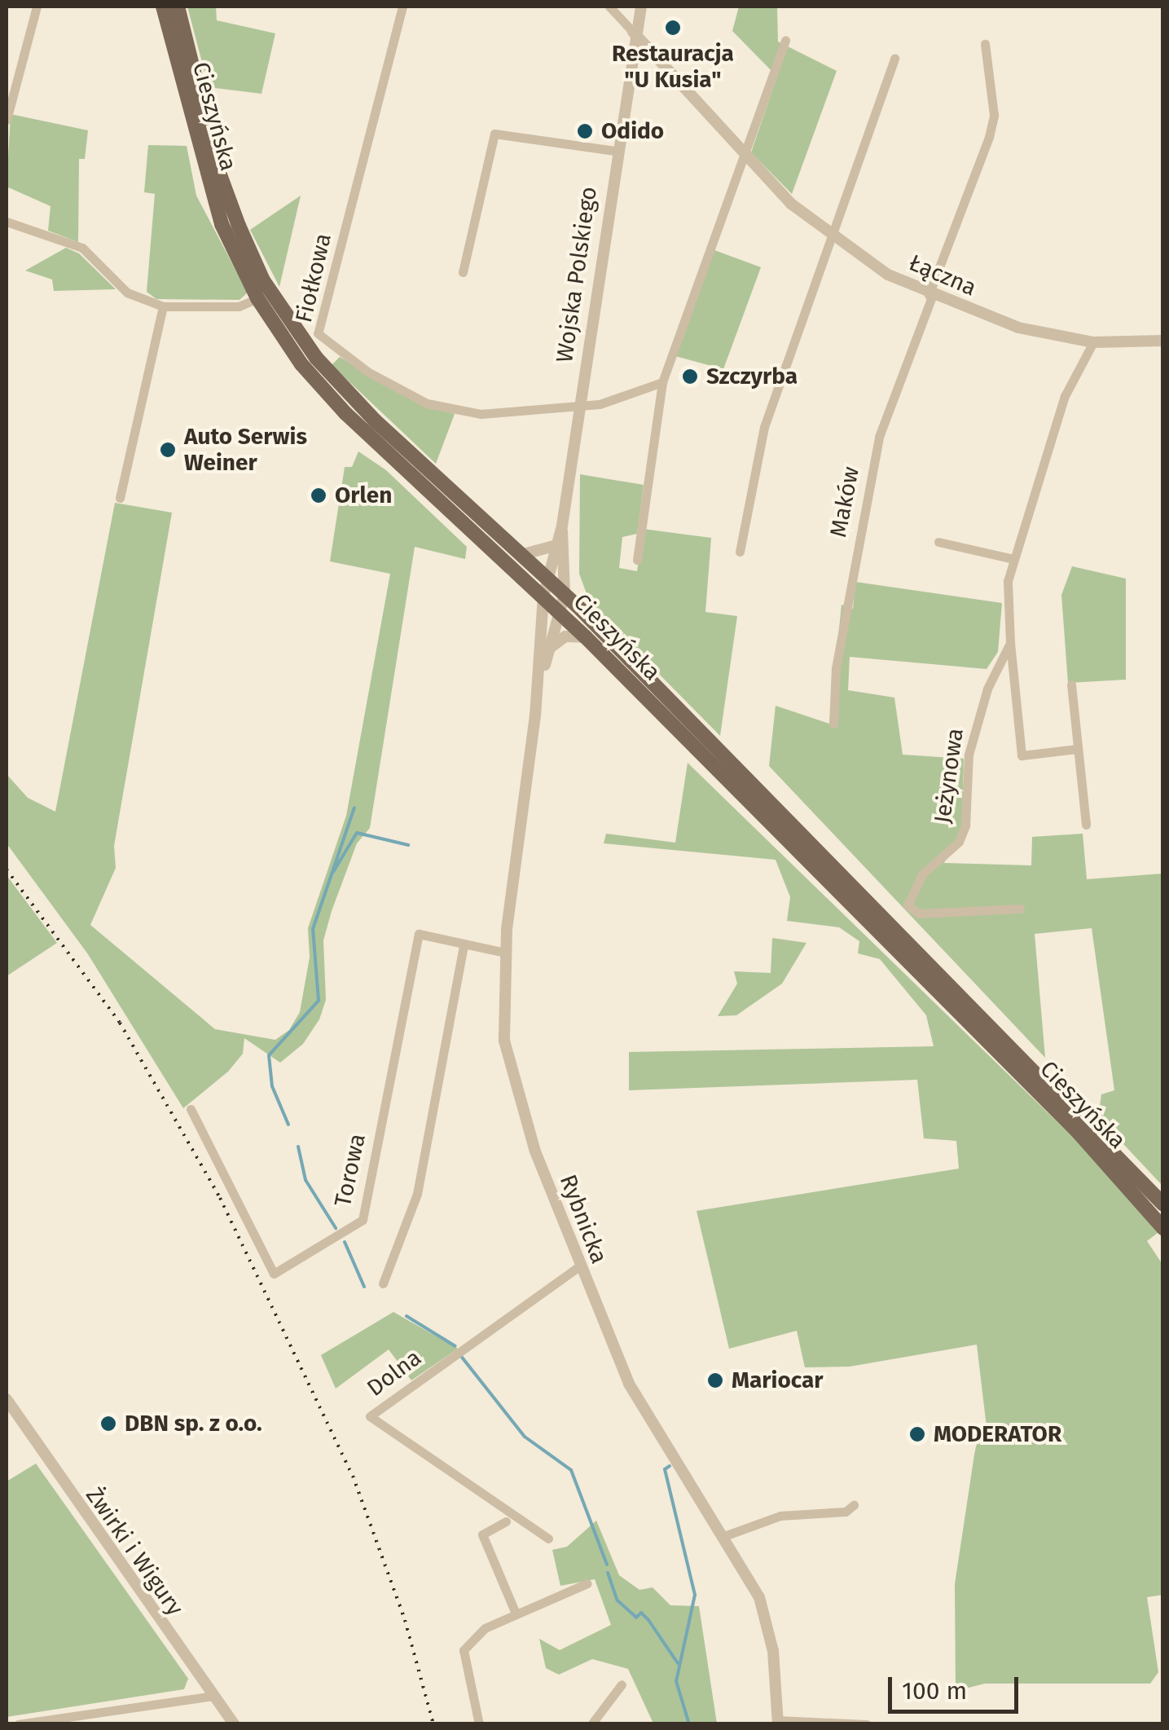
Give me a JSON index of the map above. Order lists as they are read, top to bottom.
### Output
{
  "streets": {
    "main road": ["Cieszyńska"],
    "street": [
      "Wojska Polskiego",
      "Łączna",
      "Fiołkowa",
      "Maków",
      "Jeżynowa",
      "Torowa",
      "Rybnicka",
      "Dolna",
      "Żwirki i Wigury"
    ]
  },
  "crossings": [
    ["Cieszyńska", "Wojska Polskiego"],
    ["Cieszyńska", "Rybnicka"],
    ["Wojska Polskiego", "Łączna"],
    ["Wojska Polskiego", "Fiołkowa"],
    ["Wojska Polskiego", "Rybnicka"],
    ["Łączna", "Maków"],
    ["Łączna", "Jeżynowa"],
    ["Torowa", "Rybnicka"],
    ["Rybnicka", "Dolna"]
  ],
  "places": [
    "Restauracja \"U Kusia\"",
    "Odido",
    "Szczyrba",
    "Auto Serwis Weiner",
    "Orlen",
    "Mariocar",
    "DBN sp. z o.o.",
    "MODERATOR"
  ],
  "scale_bar": "100 m"
}
